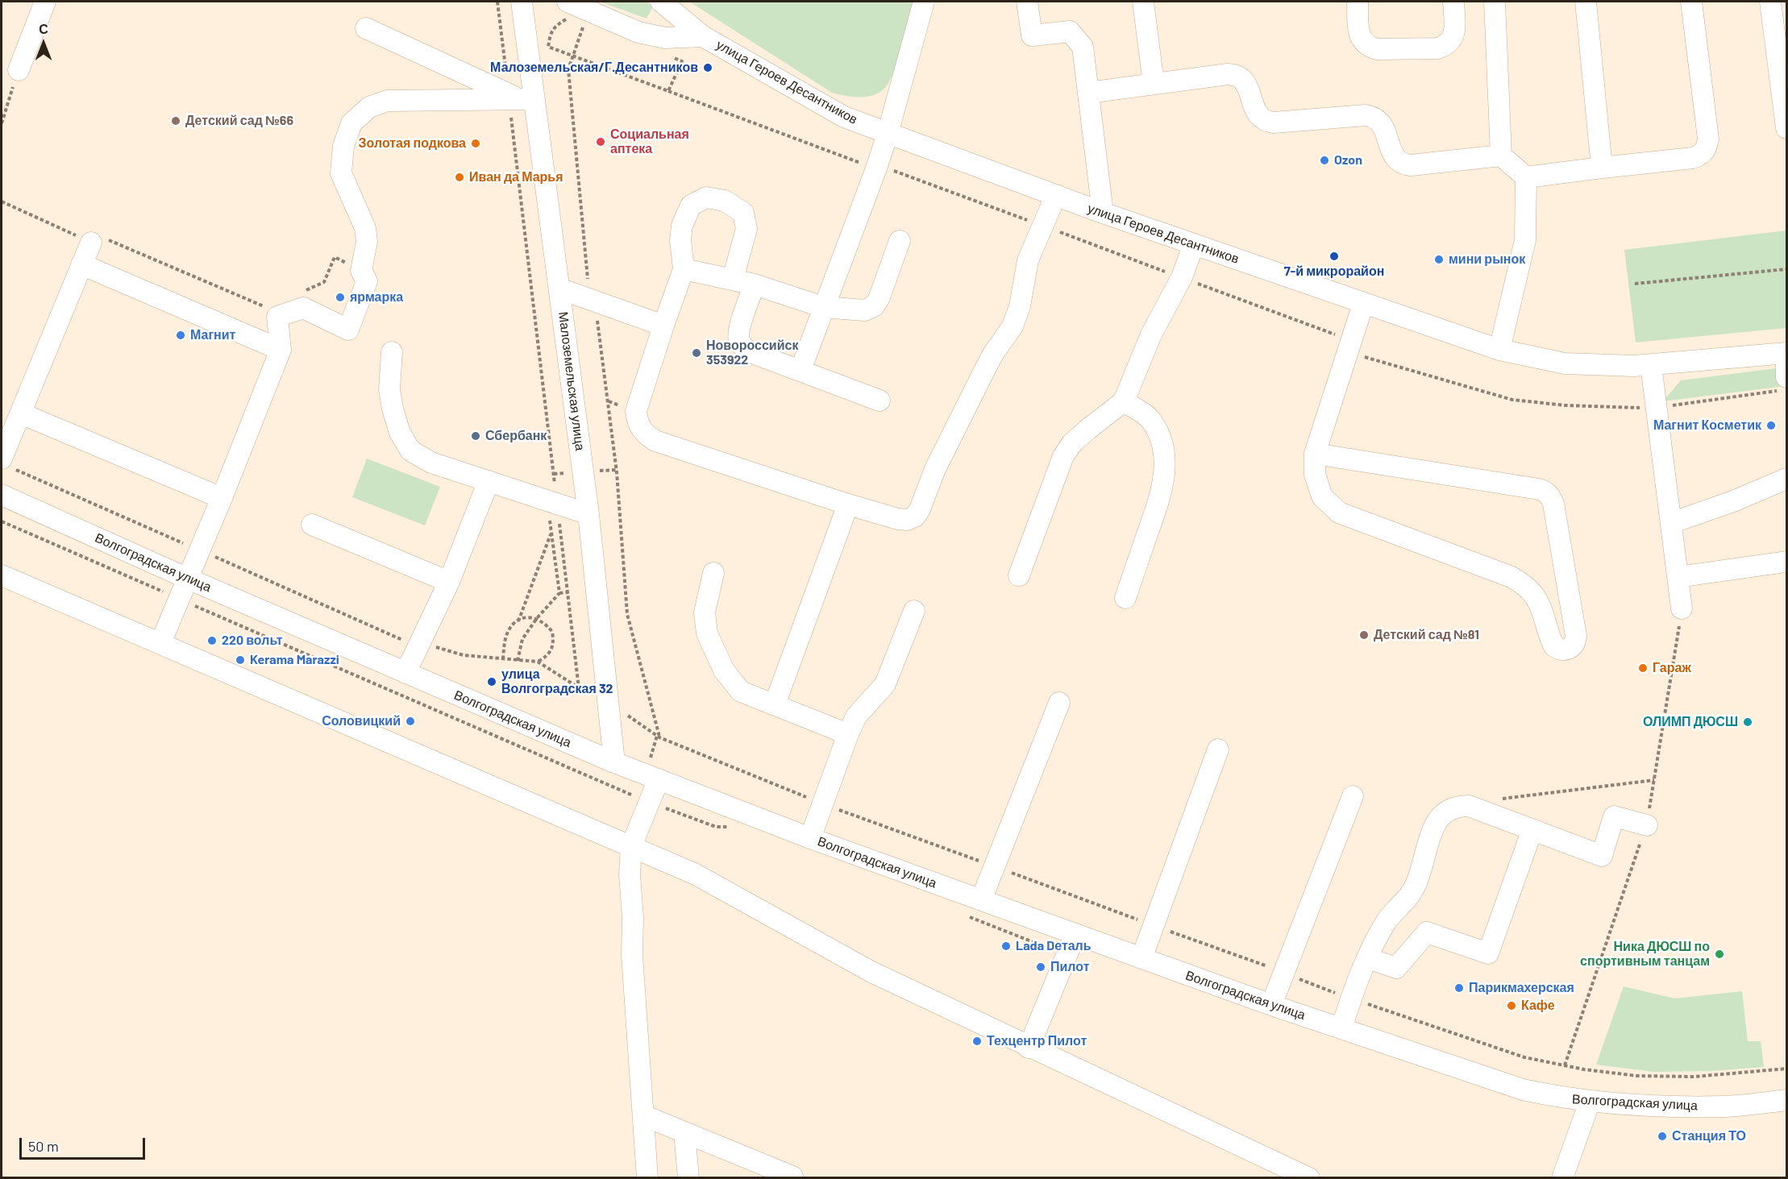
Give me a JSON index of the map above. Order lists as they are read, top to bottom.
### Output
{
  "streets": {
    "street": ["улица Героев Десантников", "Малоземельская улица", "Волгоградская улица"]
  },
  "crossings": [
    ["Малоземельская улица", "Волгоградская улица"]
  ],
  "places": [
    "Малоземельская/Г.Десантников",
    "Детский сад №66",
    "Социальная аптека",
    "Золотая подкова",
    "Ozon",
    "Иван да Марья",
    "7-й микрорайон",
    "мини рынок",
    "ярмарка",
    "Магнит",
    "Новороссийск 353922",
    "Магнит Косметик",
    "Сбербанк",
    "Детский сад №81",
    "220 вольт",
    "Kerama Marazzi",
    "Гараж",
    "улица Волгоградская 32",
    "Соловицкий",
    "ОЛИМП ДЮСШ",
    "Lada Dеталь",
    "Ника ДЮСШ по спортивным танцам",
    "Пилот",
    "Парикмахерская",
    "Кафе",
    "Техцентр Пилот",
    "Станция ТО"
  ],
  "scale_bar": "50 m",
  "north": "top"
}
